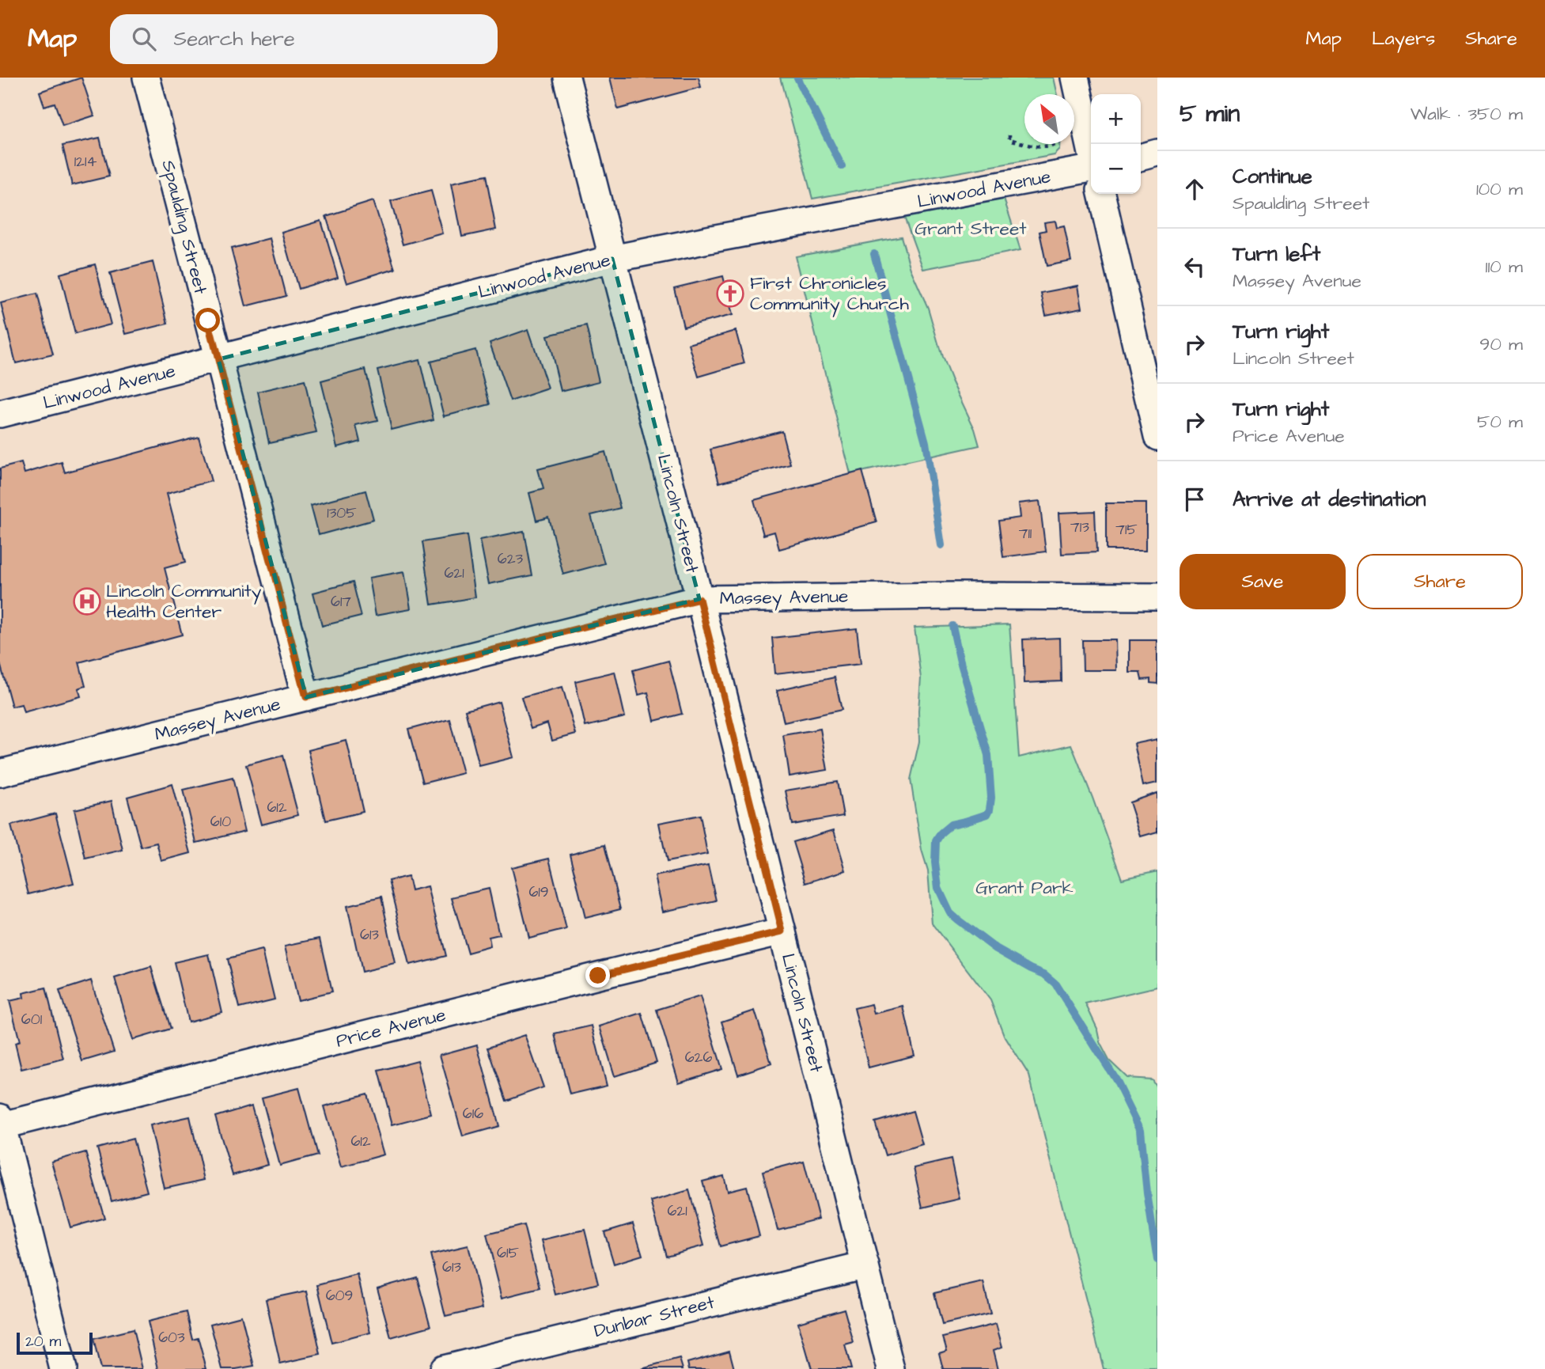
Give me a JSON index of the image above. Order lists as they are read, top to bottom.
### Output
{
  "streets": {
    "street": [
      "Linwood Avenue",
      "Spaulding Street",
      "Lincoln Street",
      "Massey Avenue",
      "Price Avenue",
      "Dunbar Street"
    ]
  },
  "crossings": [
    ["Linwood Avenue", "Spaulding Street"],
    ["Linwood Avenue", "Lincoln Street"],
    ["Spaulding Street", "Massey Avenue"],
    ["Lincoln Street", "Massey Avenue"],
    ["Lincoln Street", "Price Avenue"],
    ["Lincoln Street", "Dunbar Street"]
  ],
  "parks": ["Grant Street", "Grant Park"],
  "places": {
    "church": ["First Chronicles Community Church"],
    "hospital": ["Lincoln Community Health Center"]
  },
  "house_numbers": [
    "1214",
    "1305",
    "713",
    "715",
    "711",
    "623",
    "621",
    "617",
    "612",
    "610",
    "619",
    "613",
    "601",
    "626",
    "616",
    "612",
    "621",
    "615",
    "613",
    "609",
    "603"
  ],
  "scale_bar": "20 m",
  "north": "top left",
  "page": {
    "header": "Map",
    "search": "Search here",
    "nav": ["Map", "Layers", "Share"],
    "heading": ["5 min", "Walk · 350 m"],
    "map_buttons": ["+", "−"],
    "list": [
      ["Continue", "Spaulding Street", "100 m"],
      ["Turn left", "Massey Avenue", "110 m"],
      ["Turn right", "Lincoln Street", "90 m"],
      ["Turn right", "Price Avenue", "50 m"],
      "Arrive at destination"
    ],
    "buttons": ["Save", "Share"],
    "scale": "20 m"
  }
}
